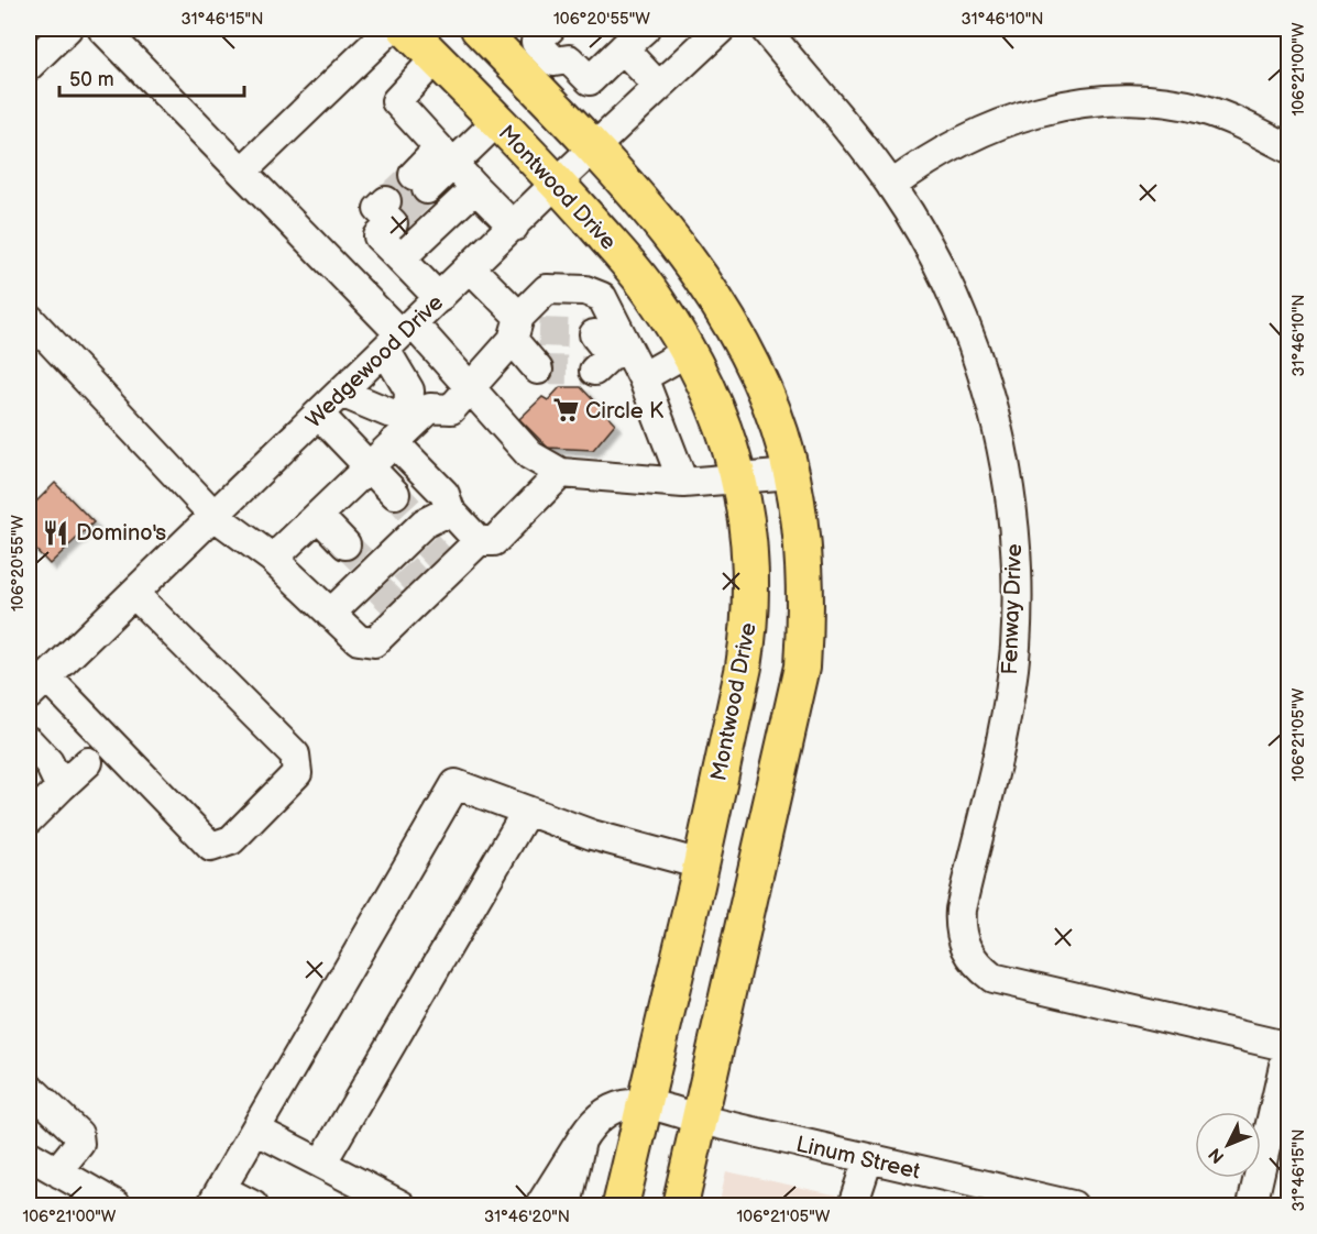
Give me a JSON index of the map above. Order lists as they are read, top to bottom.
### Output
{
  "streets": {
    "main road": ["Montwood Drive"],
    "street": ["Wedgewood Drive", "Fenway Drive", "Linum Street"]
  },
  "crossings": [
    ["Montwood Drive", "Wedgewood Drive"],
    ["Montwood Drive", "Linum Street"]
  ],
  "places": {
    "supermarket": ["Circle K"],
    "restaurant": ["Domino's"]
  },
  "scale_bar": "50 m",
  "north": "bottom left",
  "coordinates": [
    "31°46'15\"N",
    "106°20'55\"W",
    "31°46'10\"N",
    "106°21'00\"W",
    "106°21'05\"W",
    "31°46'20\"N"
  ]
}
